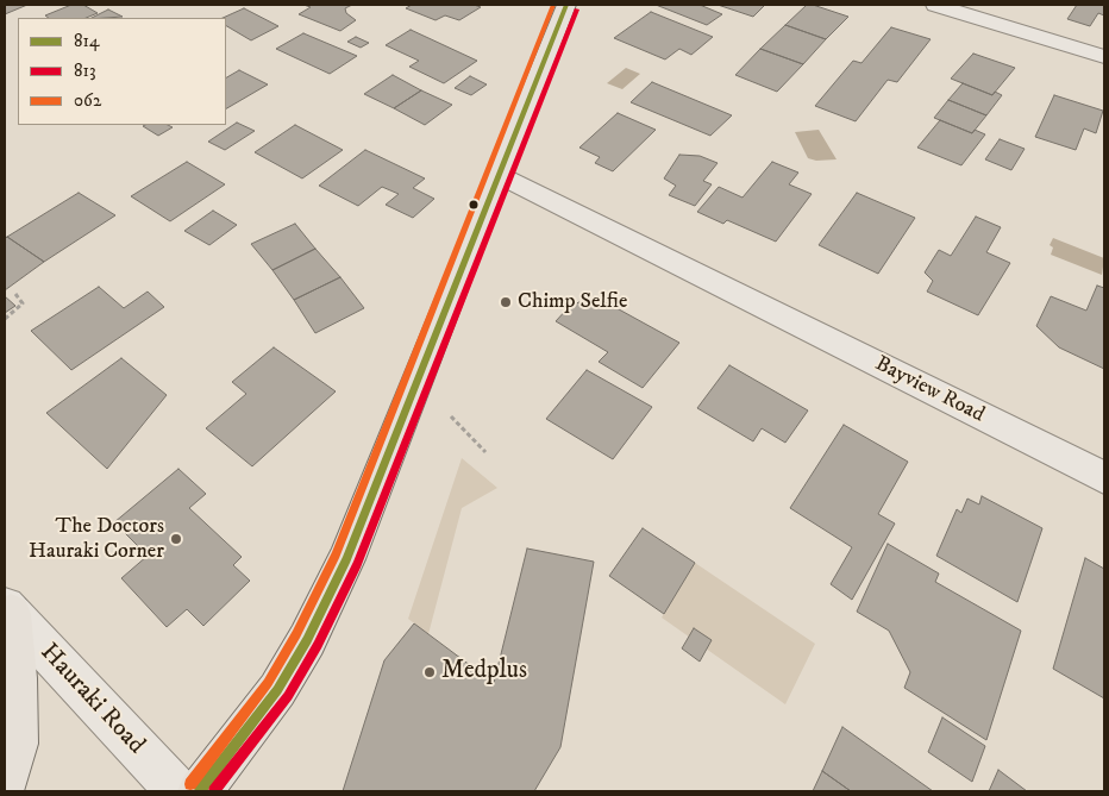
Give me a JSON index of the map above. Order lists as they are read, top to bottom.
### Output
{
  "streets": {
    "street": ["Bayview Road", "Hauraki Road"]
  },
  "places": ["Chimp Selfie", "The Doctors Hauraki Corner", "Medplus"],
  "lines": ["transit line 814", "transit line 062", "transit line 813"],
  "legend": ["814", "813", "062"]
}
